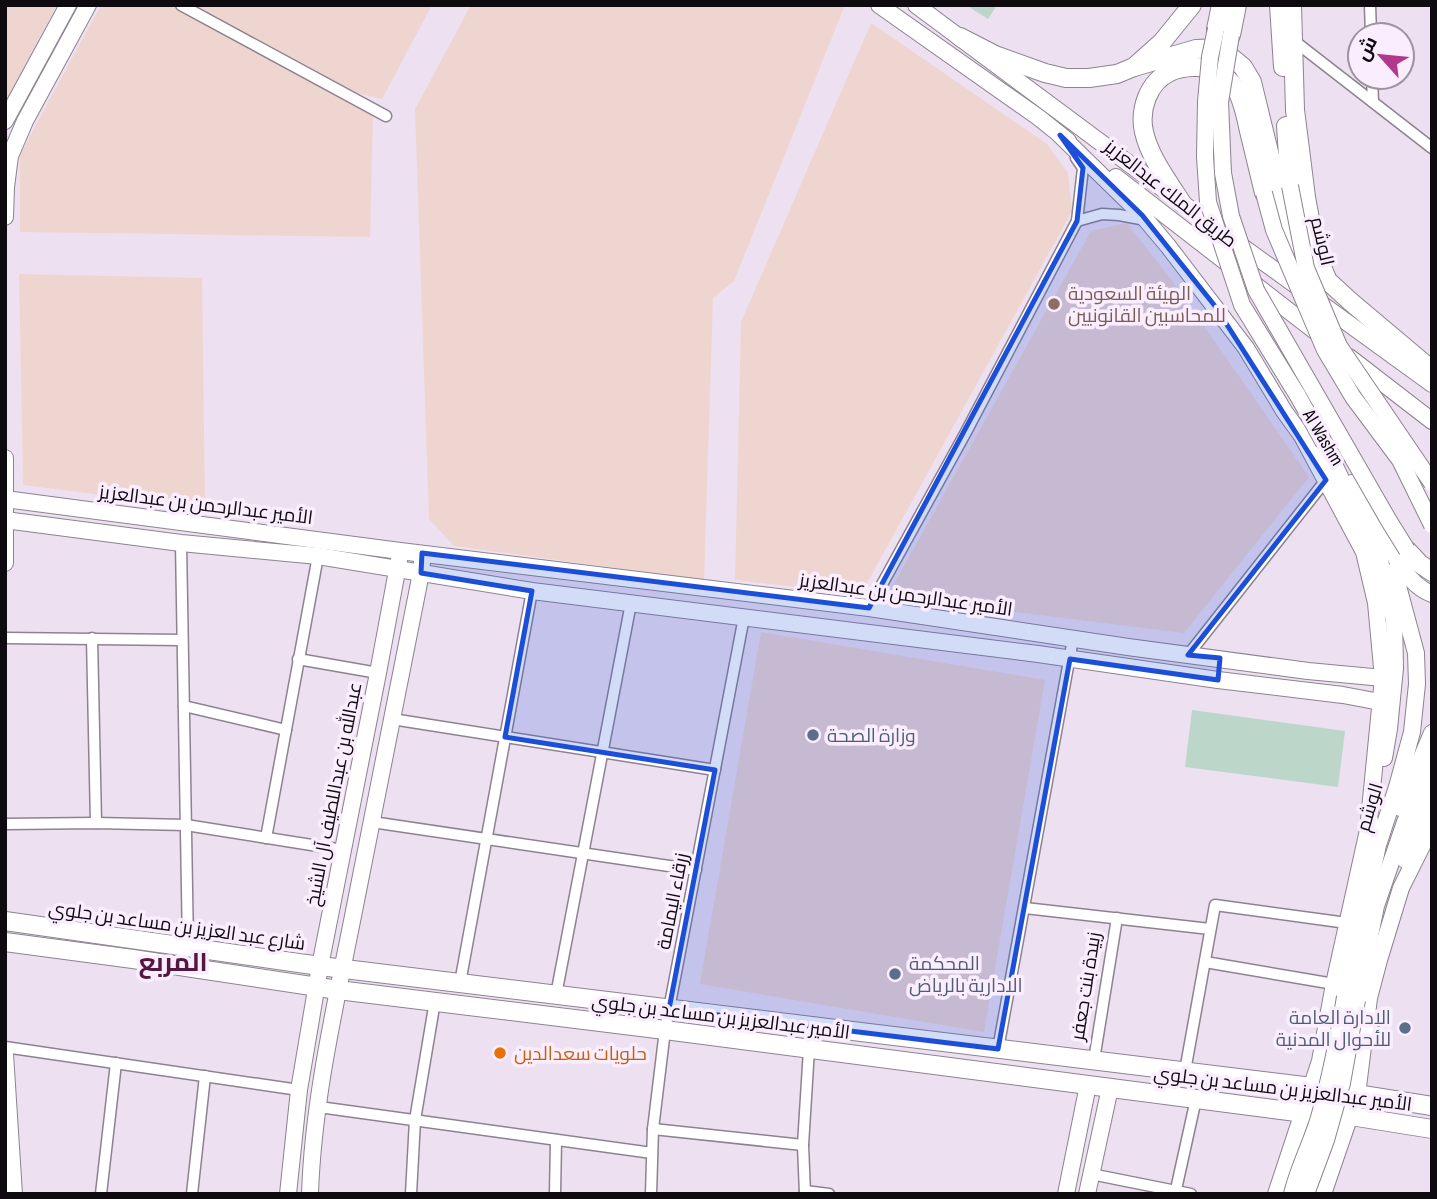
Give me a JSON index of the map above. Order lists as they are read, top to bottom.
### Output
{
  "streets": {
    "main road": ["شارع عبد العزيز بن مساعد بن جلوي", "الأمير عبدالعزيز بن مساعد بن جلوي"],
    "street": [
      "طريق الملك عبدالعزيز",
      "الوشم",
      "Al Washm",
      "الأمير عبدالرحمن بن عبدالعزيز",
      "عبدالله بن عبداللطيف آل الشيخ",
      "زرقاء اليمامة",
      "زبيدة بنت جعفر"
    ]
  },
  "crossings": [
    ["طريق الملك عبدالعزيز", "Al Washm"],
    ["الوشم", "Al Washm"],
    ["الوشم", "الأمير عبدالعزيز بن مساعد بن جلوي"],
    ["Al Washm", "الأمير عبدالرحمن بن عبدالعزيز"],
    ["الأمير عبدالرحمن بن عبدالعزيز", "عبدالله بن عبداللطيف آل الشيخ"],
    ["عبدالله بن عبداللطيف آل الشيخ", "شارع عبد العزيز بن مساعد بن جلوي"],
    ["عبدالله بن عبداللطيف آل الشيخ", "الأمير عبدالعزيز بن مساعد بن جلوي"],
    ["زرقاء اليمامة", "الأمير عبدالعزيز بن مساعد بن جلوي"],
    ["شارع عبد العزيز بن مساعد بن جلوي", "الأمير عبدالعزيز بن مساعد بن جلوي"],
    ["زبيدة بنت جعفر", "الأمير عبدالعزيز بن مساعد بن جلوي"]
  ],
  "districts": ["المربع"],
  "places": [
    "الهيئة السعودية للمحاسبين القانونيين",
    "وزارة الصحة",
    "المحكمة الادارية بالرياض",
    "الإدارة العامة للأحوال المدنية",
    "حلويات سعدالدين"
  ],
  "north": "top left"
}
